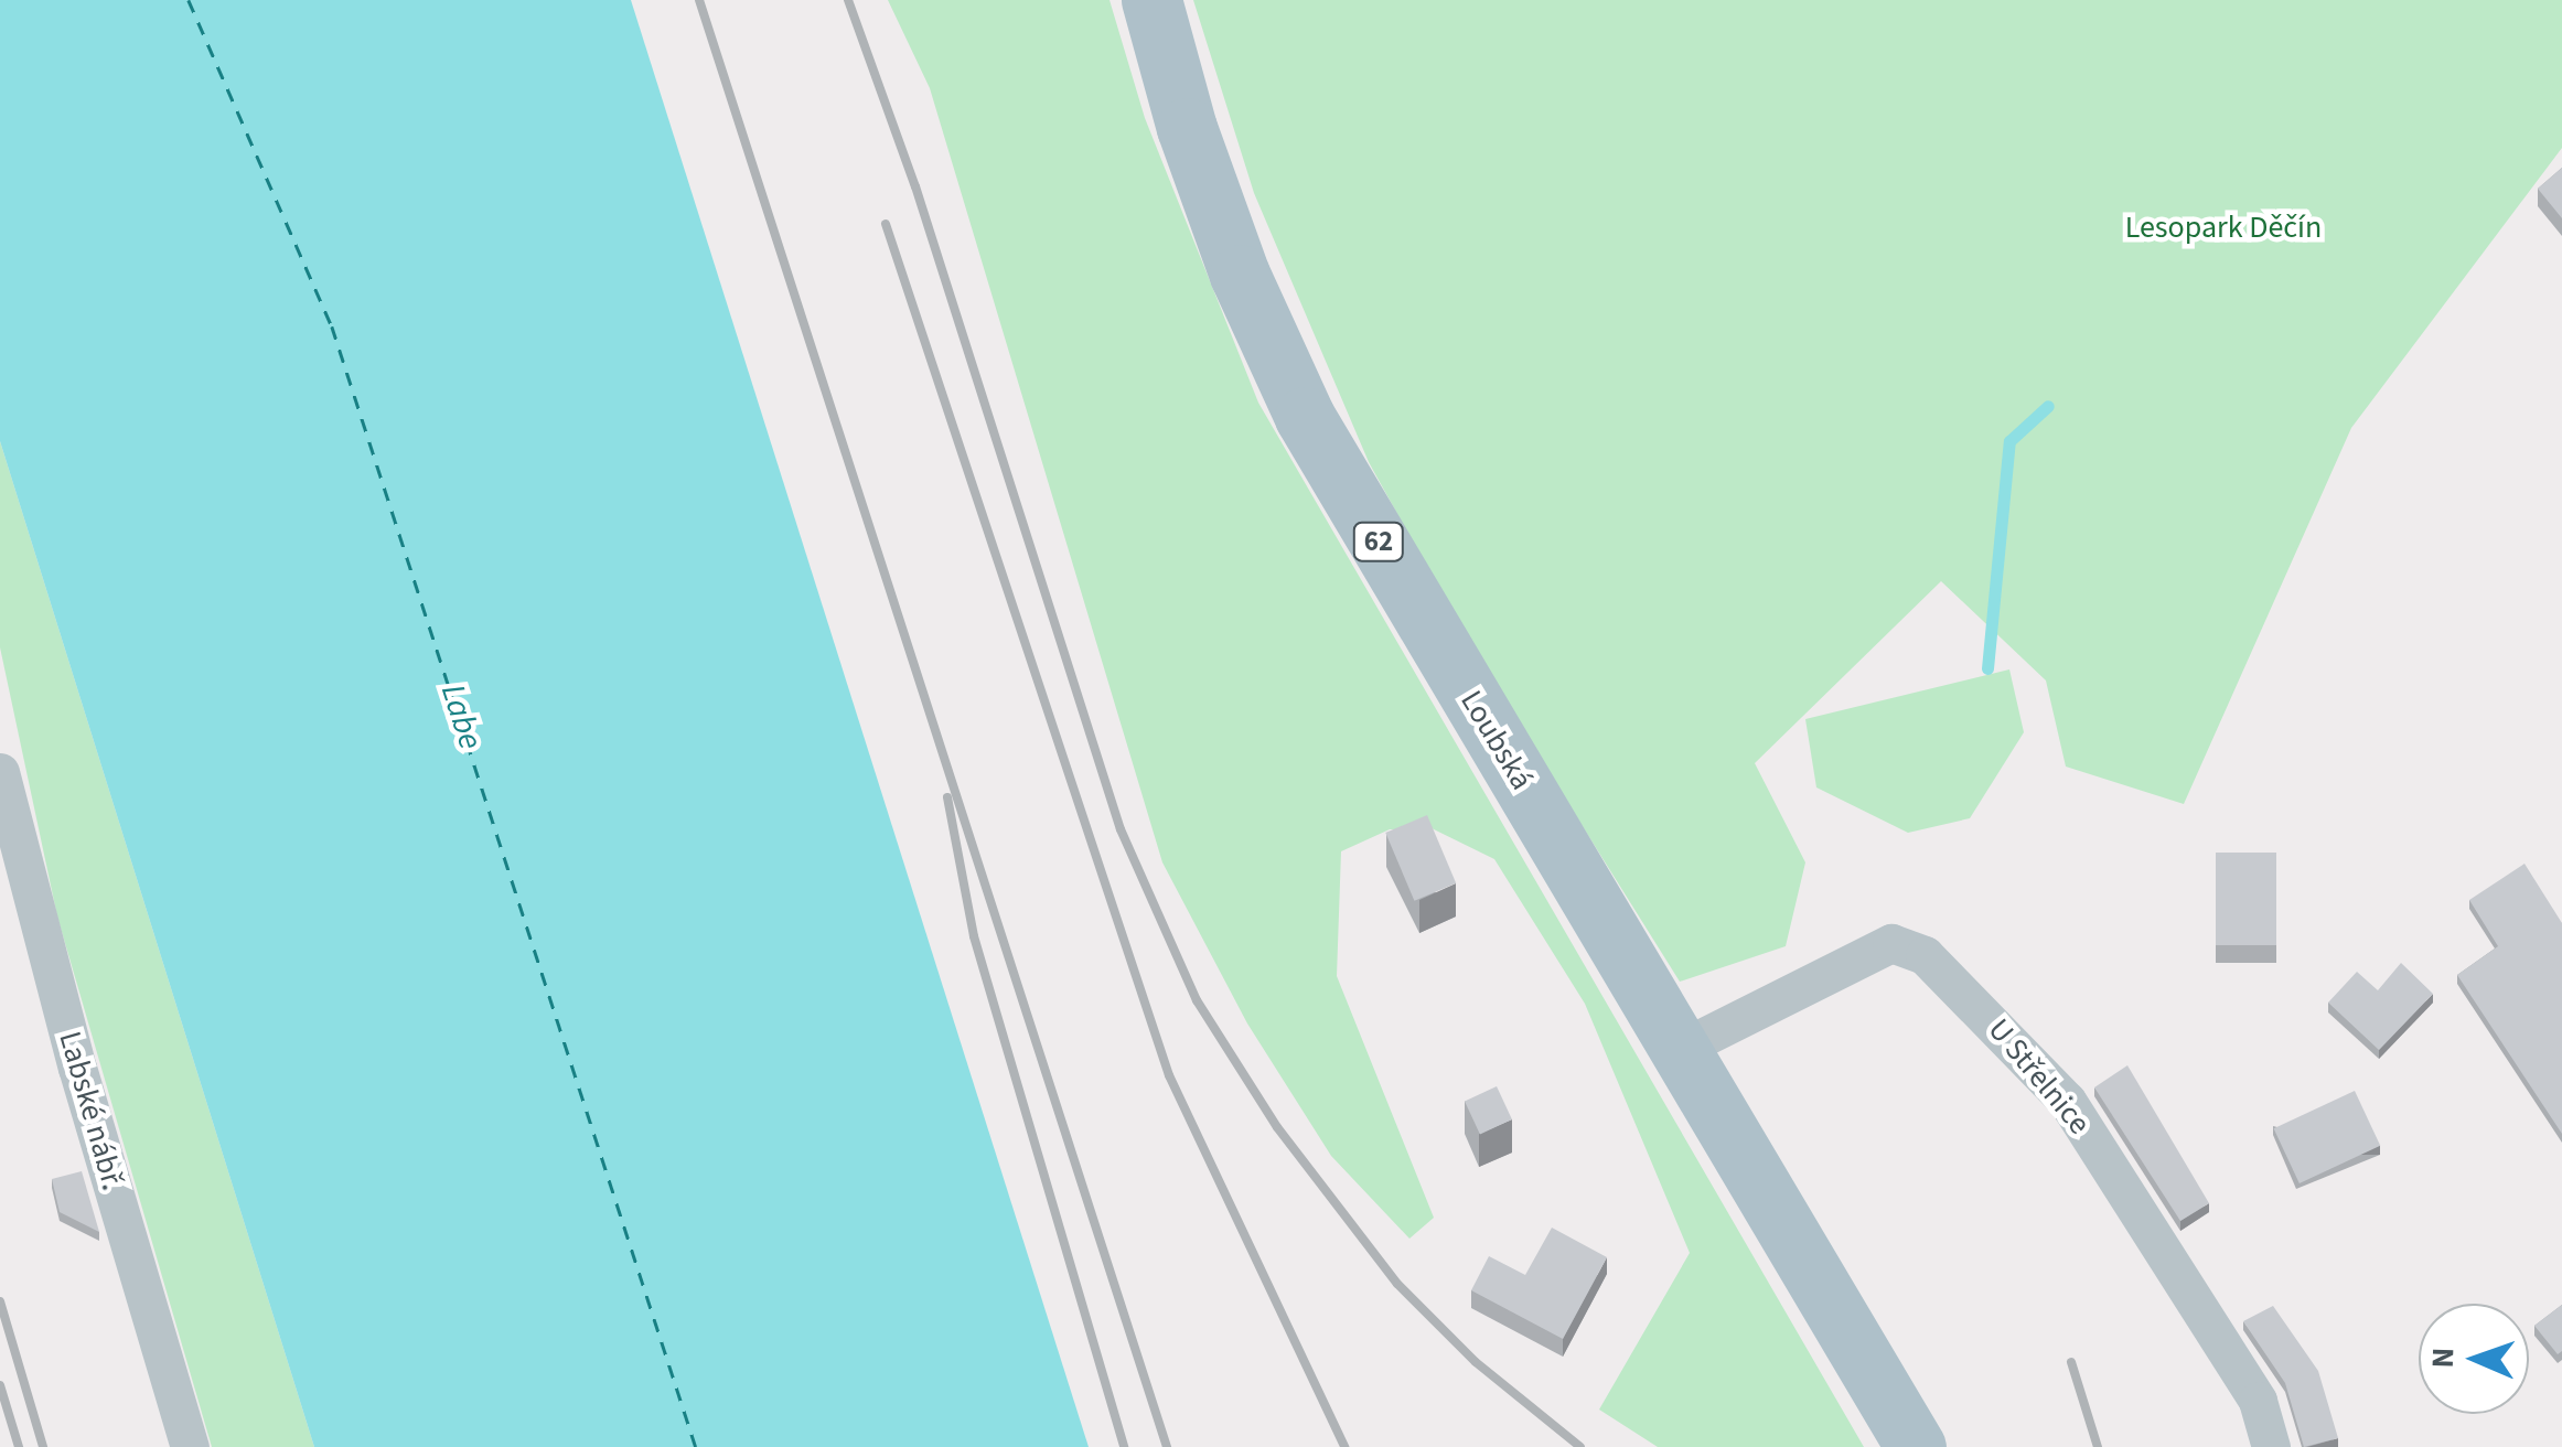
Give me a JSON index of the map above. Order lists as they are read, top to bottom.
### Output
{
  "streets": {
    "main road": ["62", "Loubská"],
    "street": ["U Střelnice", "Labské nábř."]
  },
  "crossings": [
    ["Loubská", "U Střelnice"]
  ],
  "water": ["Labe"],
  "parks": ["Lesopark Děčín"],
  "north": "left"
}
